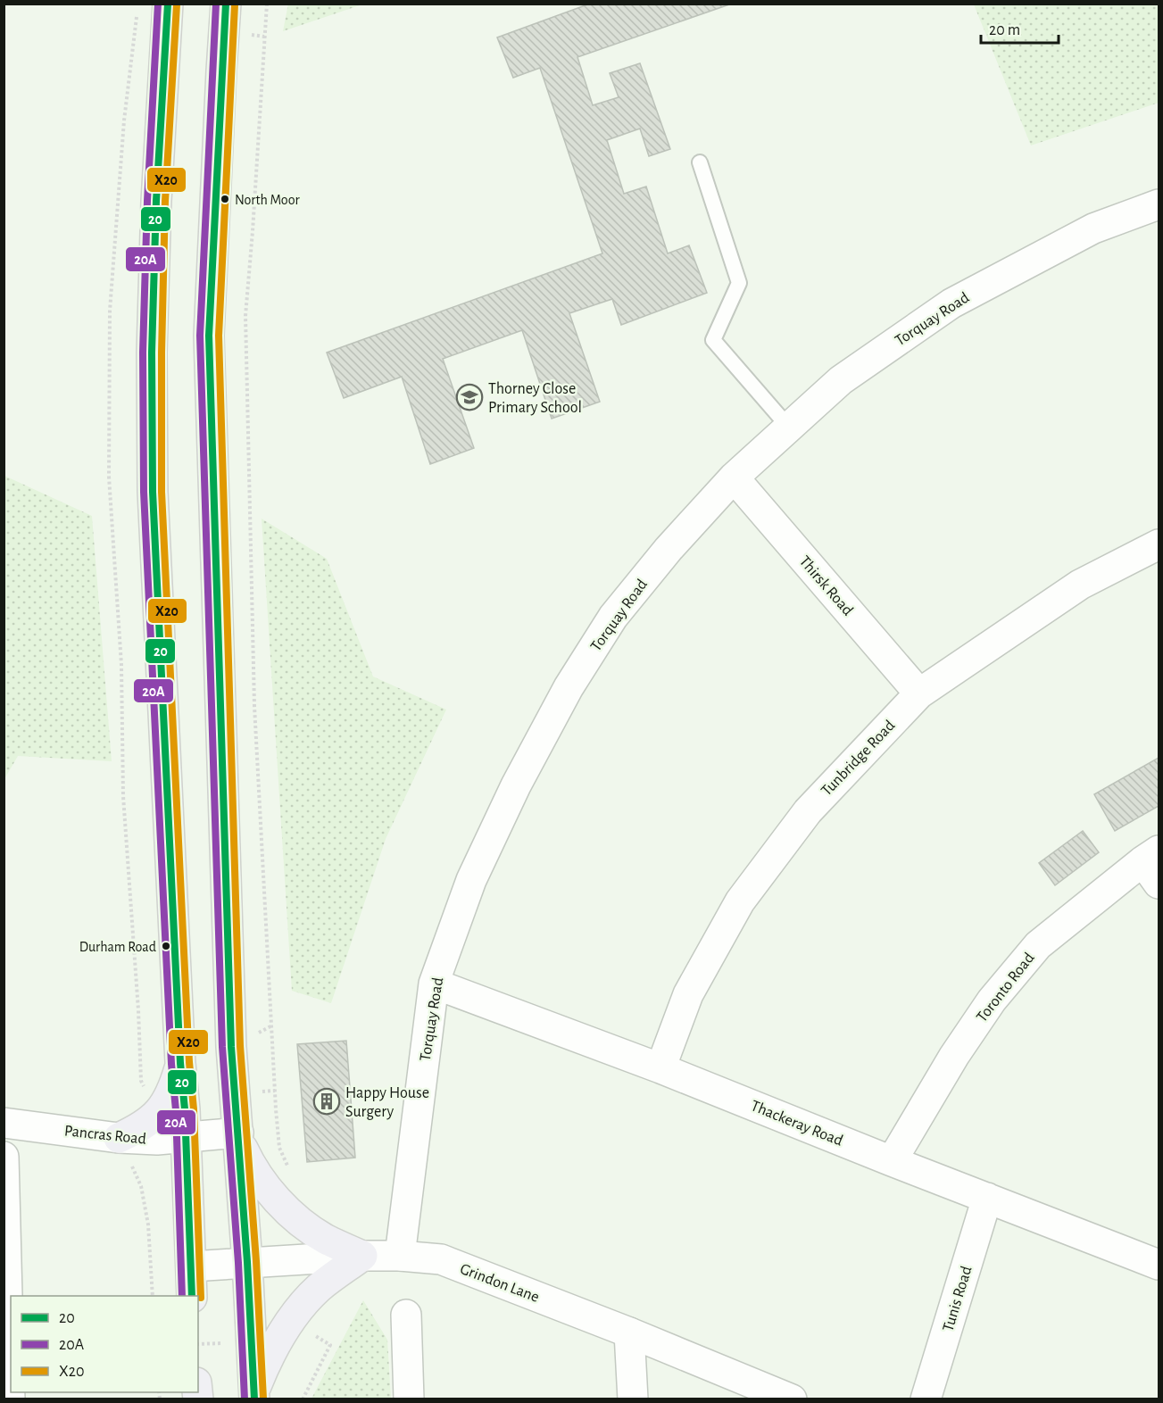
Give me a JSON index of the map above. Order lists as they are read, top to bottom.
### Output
{
  "streets": {
    "street": [
      "Torquay Road",
      "Thirsk Road",
      "Tunbridge Road",
      "Toronto Road",
      "Thackeray Road",
      "Pancras Road",
      "Grindon Lane",
      "Tunis Road"
    ]
  },
  "crossings": [
    ["Torquay Road", "Thirsk Road"],
    ["Torquay Road", "Thackeray Road"],
    ["Torquay Road", "Grindon Lane"],
    ["Thirsk Road", "Tunbridge Road"],
    ["Tunbridge Road", "Thackeray Road"],
    ["Toronto Road", "Thackeray Road"],
    ["Thackeray Road", "Tunis Road"]
  ],
  "places": {
    "other": ["North Moor", "Durham Road"],
    "school or university": ["Thorney Close Primary School"],
    "building": ["Happy House Surgery"]
  },
  "lines": ["transit line 20", "transit line 20A", "transit line X20"],
  "legend": ["20", "20A", "X20"],
  "scale_bar": "20 m"
}
